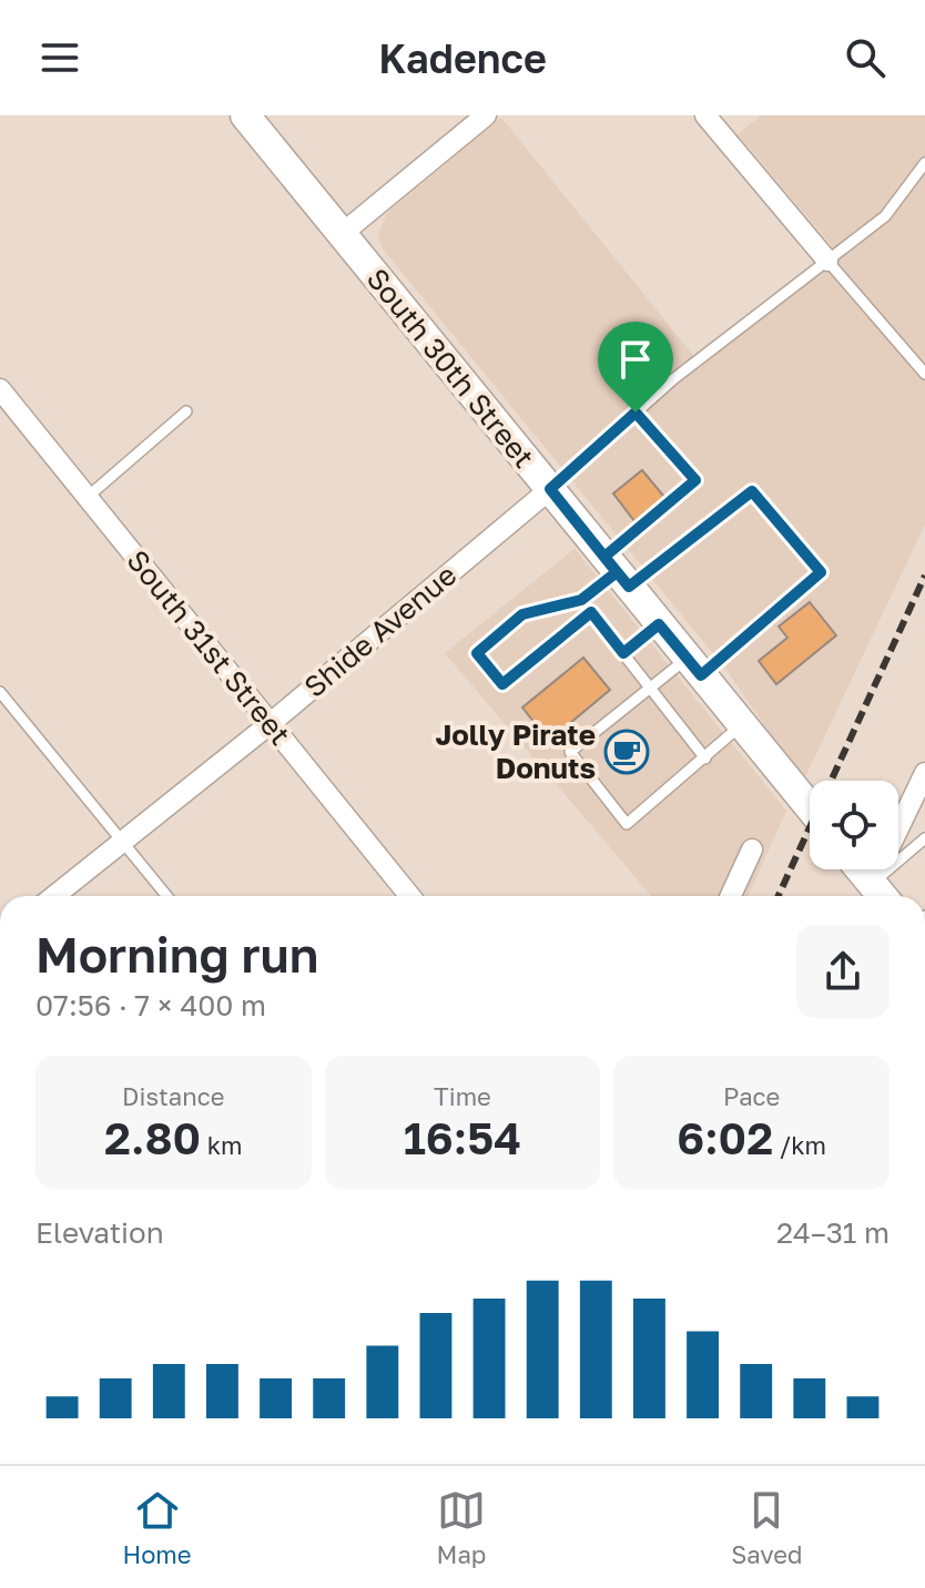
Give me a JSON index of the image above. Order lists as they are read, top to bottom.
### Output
{
  "streets": {
    "street": ["South 30th Street", "Shide Avenue", "South 31st Street"]
  },
  "crossings": [
    ["South 30th Street", "Shide Avenue"],
    ["Shide Avenue", "South 31st Street"]
  ],
  "places": {
    "cafe": ["Jolly Pirate Donuts"]
  },
  "page": {
    "header": "Kadence",
    "heading": ["Morning run", "07:56 · 7 × 400 m"],
    "stats": [
      ["Distance", "2.80 km"],
      ["Time", "16:54"],
      ["Pace", "6:02 /km"]
    ],
    "chart": ["Elevation", "24–31 m"],
    "tabs": ["Home", "Map", "Saved"]
  }
}
